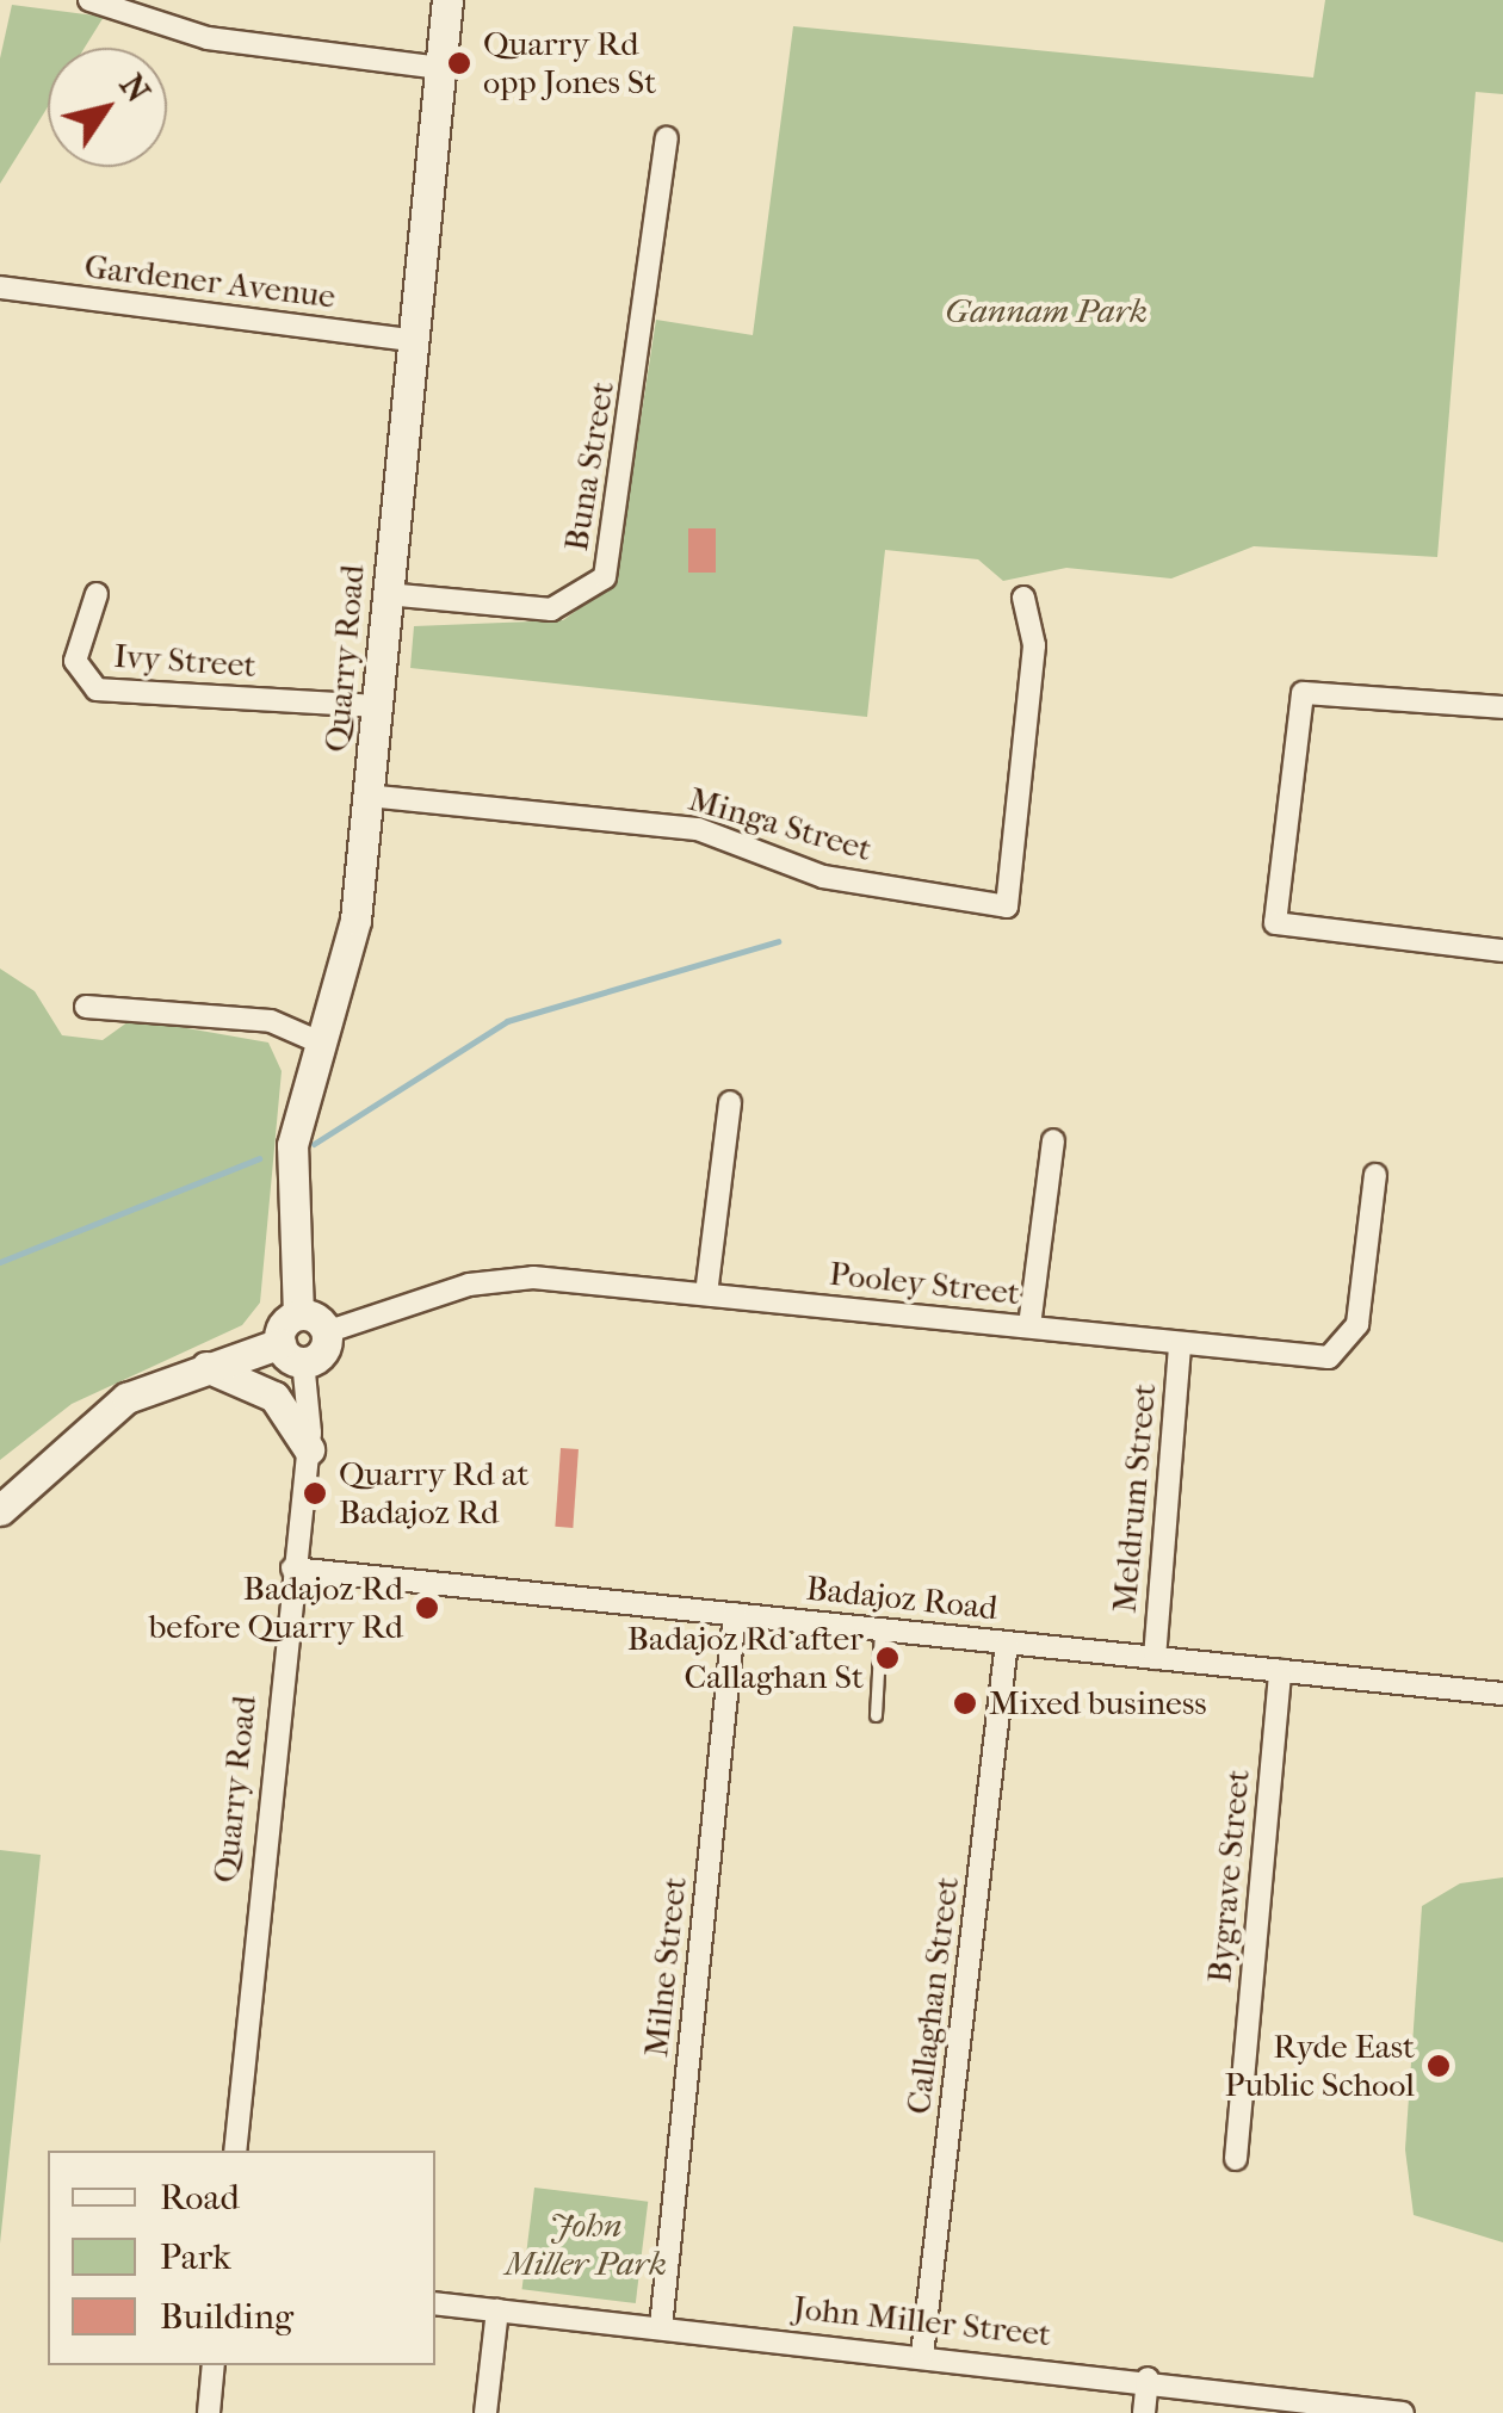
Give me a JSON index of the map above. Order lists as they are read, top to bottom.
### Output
{
  "streets": {
    "street": [
      "Gardener Avenue",
      "Buna Street",
      "Quarry Road",
      "Ivy Street",
      "Minga Street",
      "Pooley Street",
      "Meldrum Street",
      "Badajoz Road",
      "Bygrave Street",
      "Milne Street",
      "Callaghan Street",
      "John Miller Street"
    ]
  },
  "crossings": [
    ["Gardener Avenue", "Quarry Road"],
    ["Buna Street", "Quarry Road"],
    ["Quarry Road", "Ivy Street"],
    ["Quarry Road", "Minga Street"],
    ["Quarry Road", "Badajoz Road"],
    ["Pooley Street", "Meldrum Street"],
    ["Meldrum Street", "Badajoz Road"],
    ["Badajoz Road", "Bygrave Street"],
    ["Badajoz Road", "Milne Street"],
    ["Badajoz Road", "Callaghan Street"],
    ["Milne Street", "John Miller Street"],
    ["Callaghan Street", "John Miller Street"]
  ],
  "parks": ["Gannam Park", "John Miller Park"],
  "places": [
    "Quarry Rd opp Jones St",
    "Quarry Rd at Badajoz Rd",
    "Badajoz Rd before Quarry Rd",
    "Badajoz Rd after Callaghan St",
    "Mixed business",
    "Ryde East Public School"
  ],
  "legend": ["Road", "Park", "Building"],
  "north": "top right"
}
